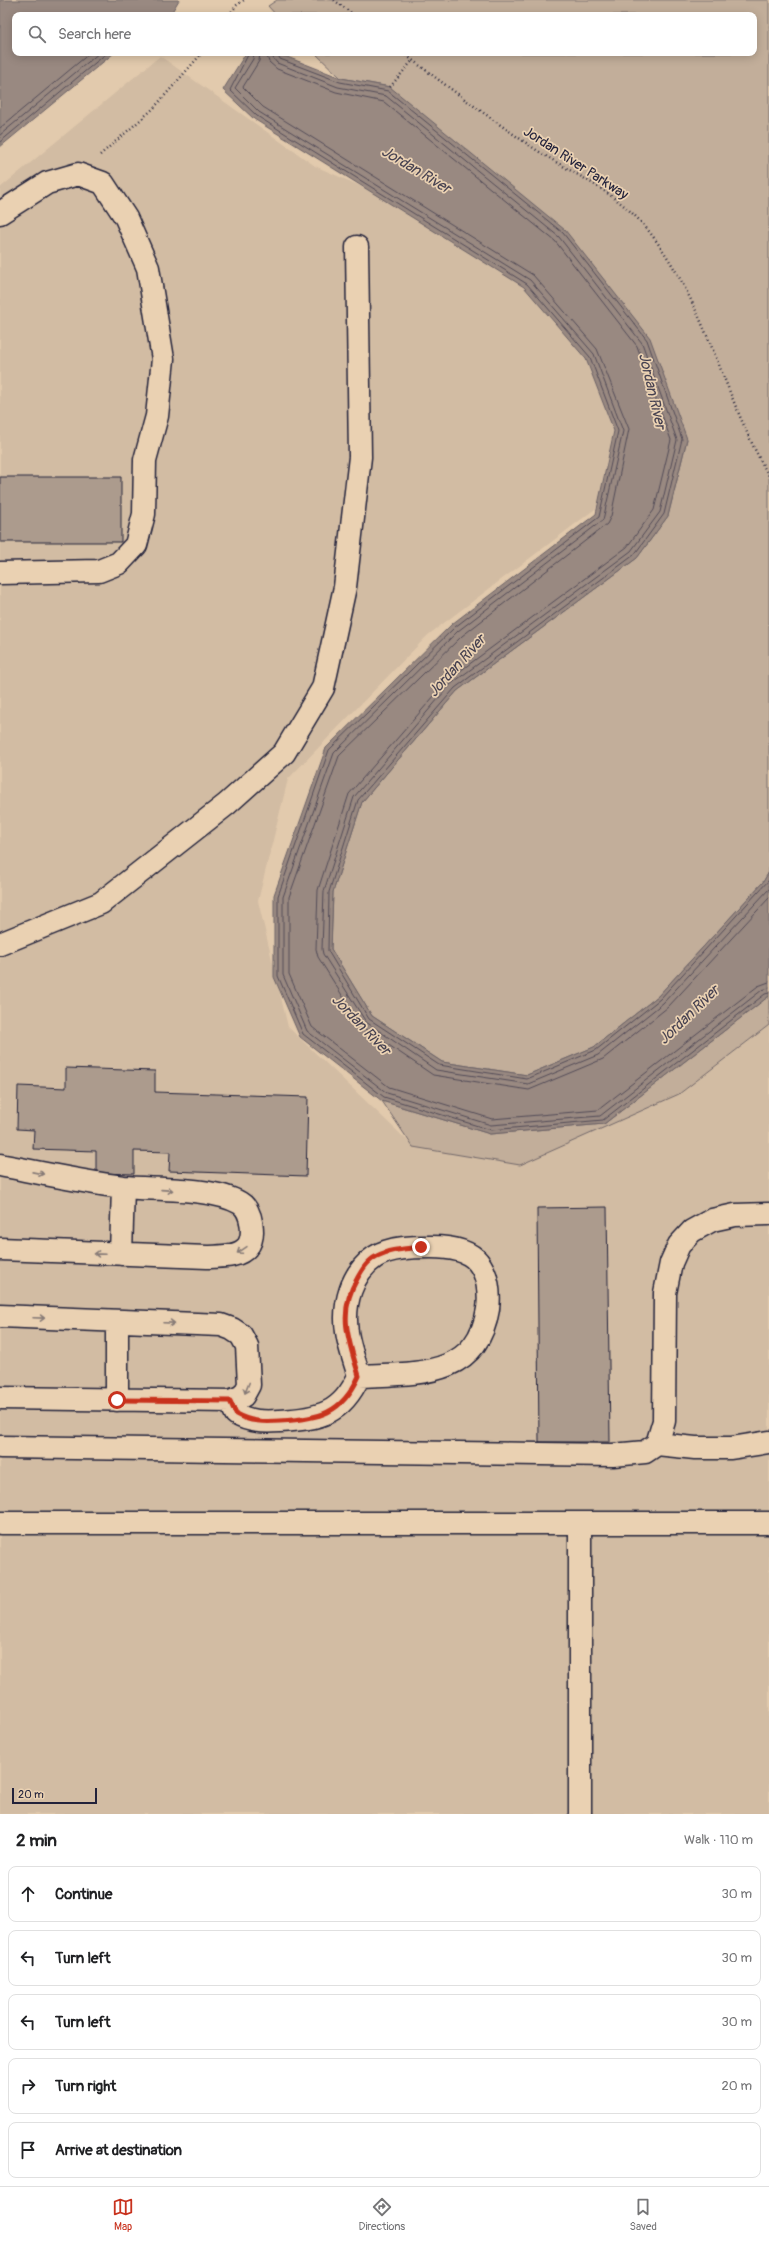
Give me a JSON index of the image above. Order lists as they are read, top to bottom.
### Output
{
  "streets": {
    "path": ["Jordan River Parkway"]
  },
  "water": ["Jordan River"],
  "scale_bar": "20 m",
  "page": {
    "search": "Search here",
    "scale": "20 m",
    "heading": ["2 min", "Walk · 110 m"],
    "list": [
      ["Continue", "30 m"],
      ["Turn left", "30 m"],
      ["Turn left", "30 m"],
      ["Turn right", "20 m"],
      "Arrive at destination"
    ],
    "nav": ["Map", "Directions", "Saved"]
  }
}
